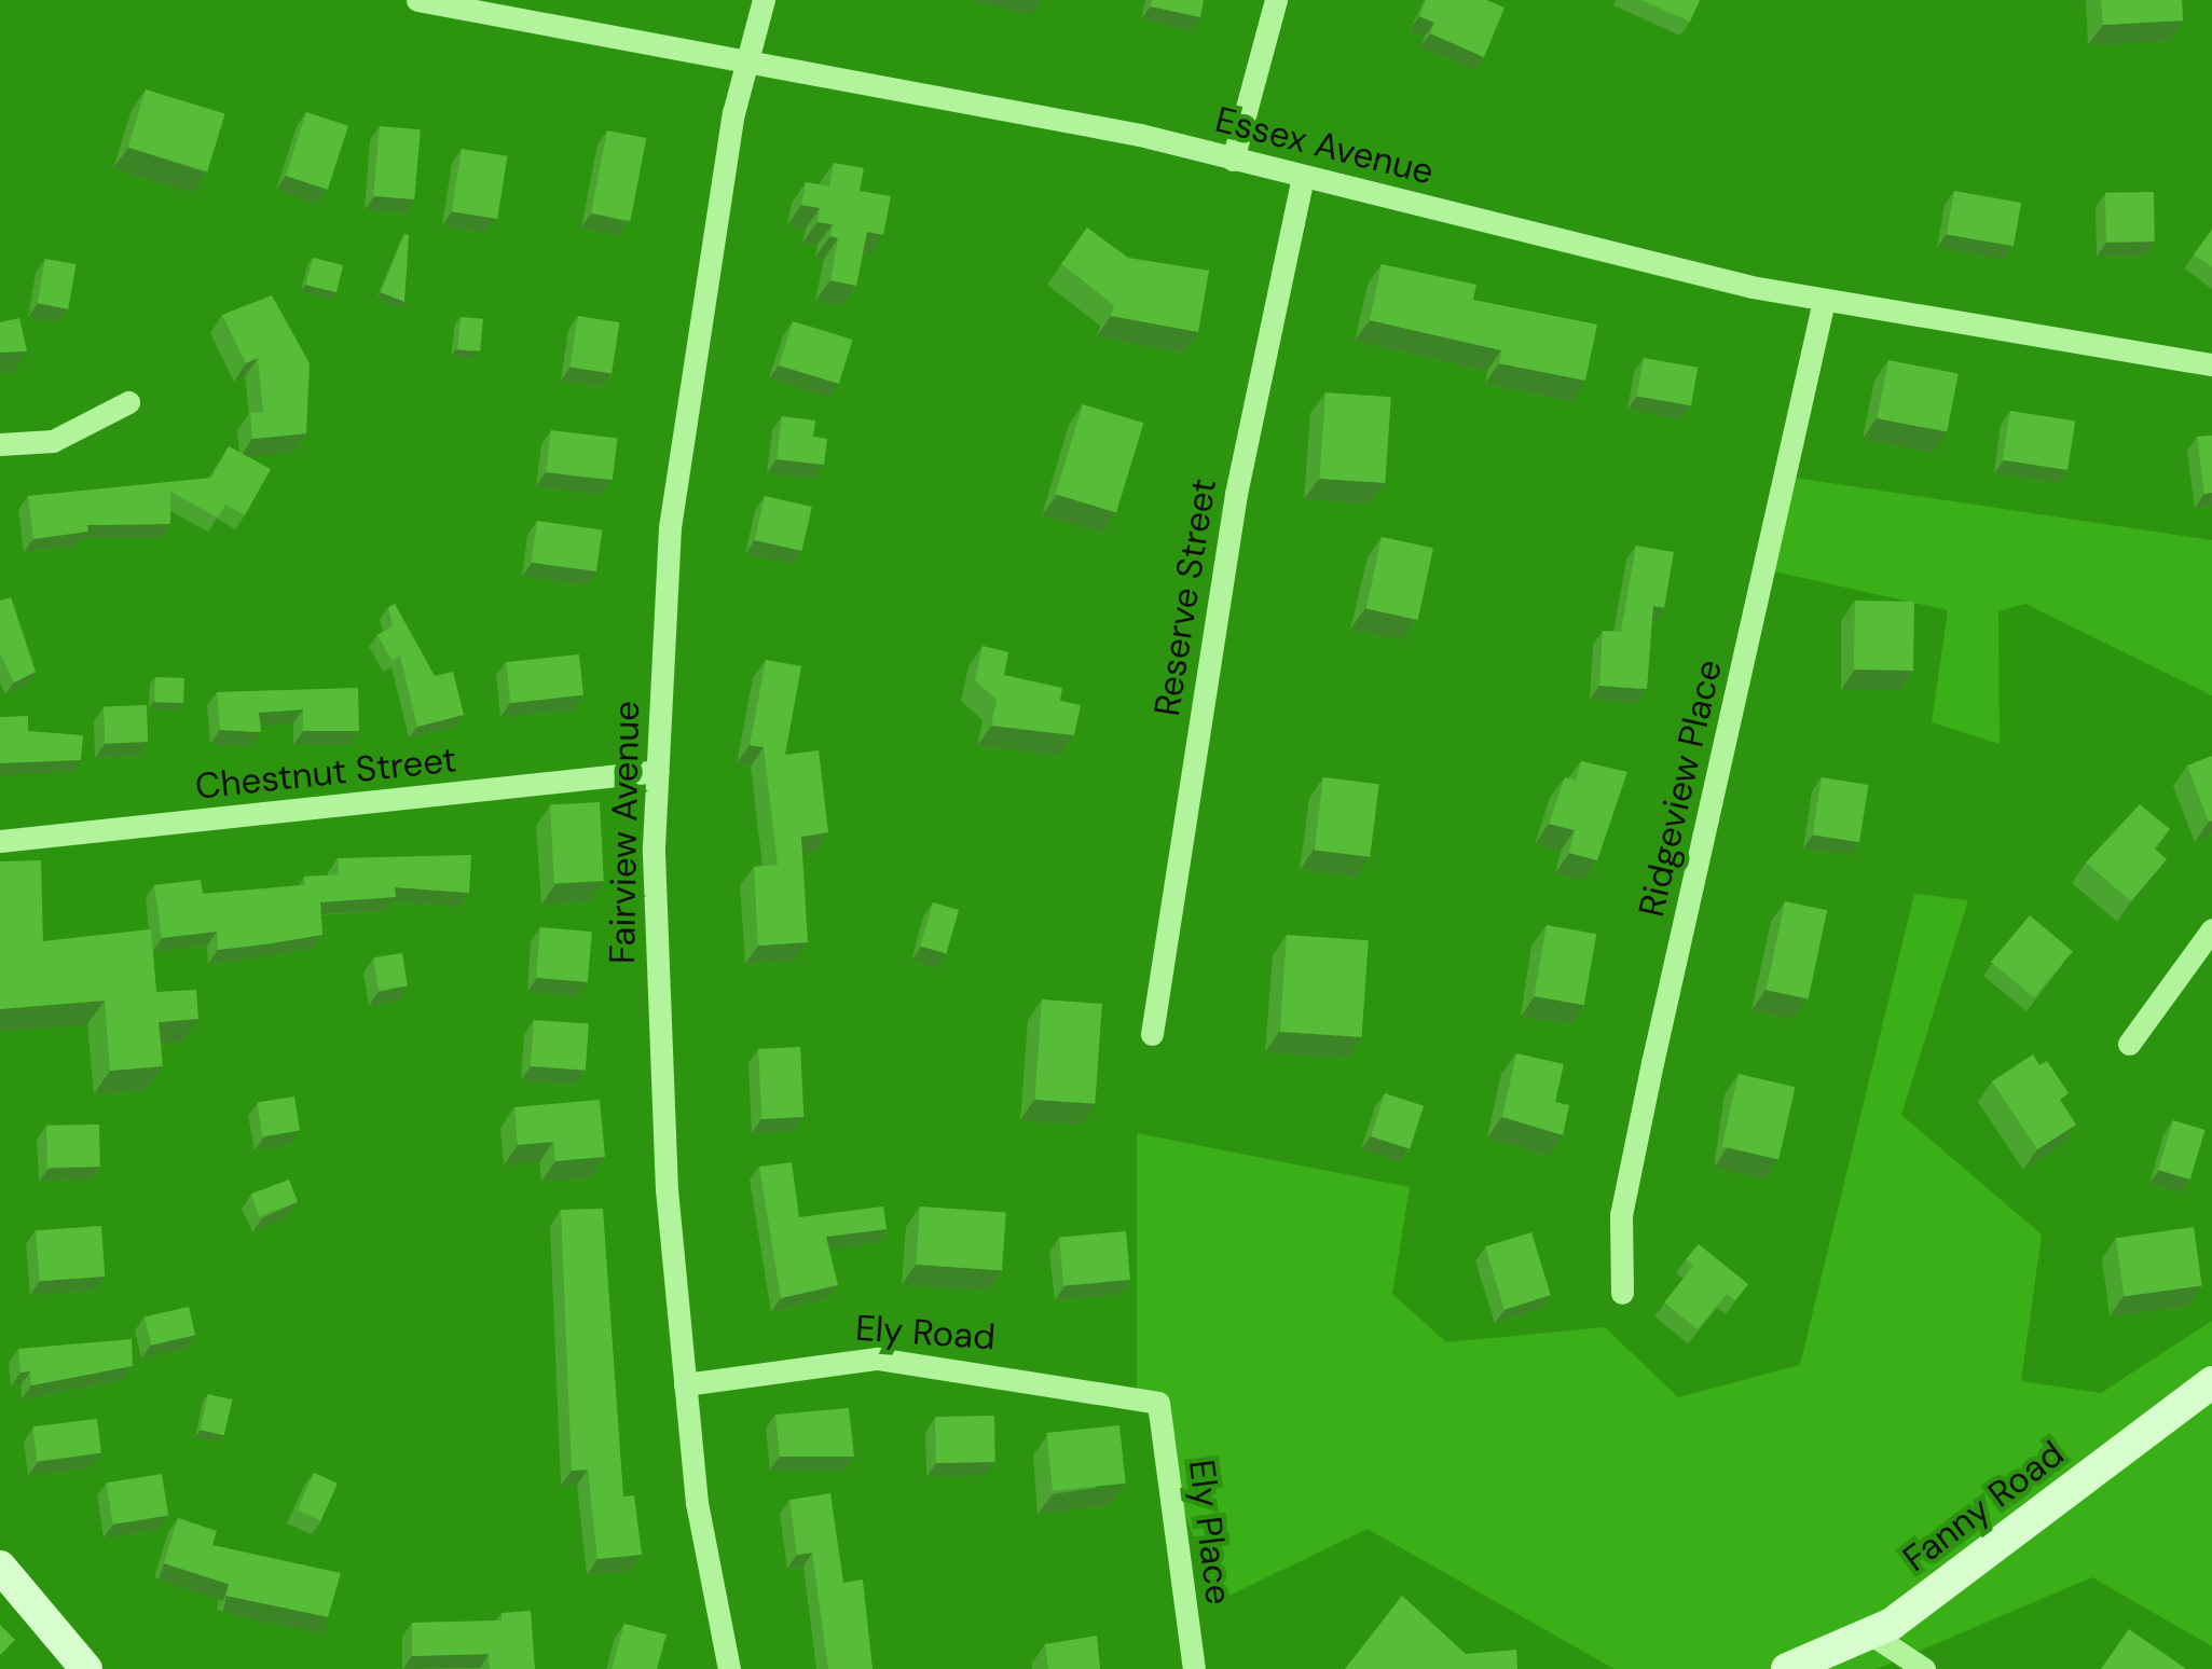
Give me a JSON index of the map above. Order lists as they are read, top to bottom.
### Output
{
  "streets": {
    "main road": ["Fanny Road"],
    "street": [
      "Essex Avenue",
      "Reserve Street",
      "Chestnut Street",
      "Ridgeview Place",
      "Fairview Avenue",
      "Ely Road",
      "Ely Place"
    ]
  },
  "crossings": [
    ["Essex Avenue", "Reserve Street"],
    ["Essex Avenue", "Ridgeview Place"],
    ["Essex Avenue", "Fairview Avenue"],
    ["Chestnut Street", "Fairview Avenue"],
    ["Fairview Avenue", "Ely Road"],
    ["Ely Road", "Ely Place"]
  ]
}
